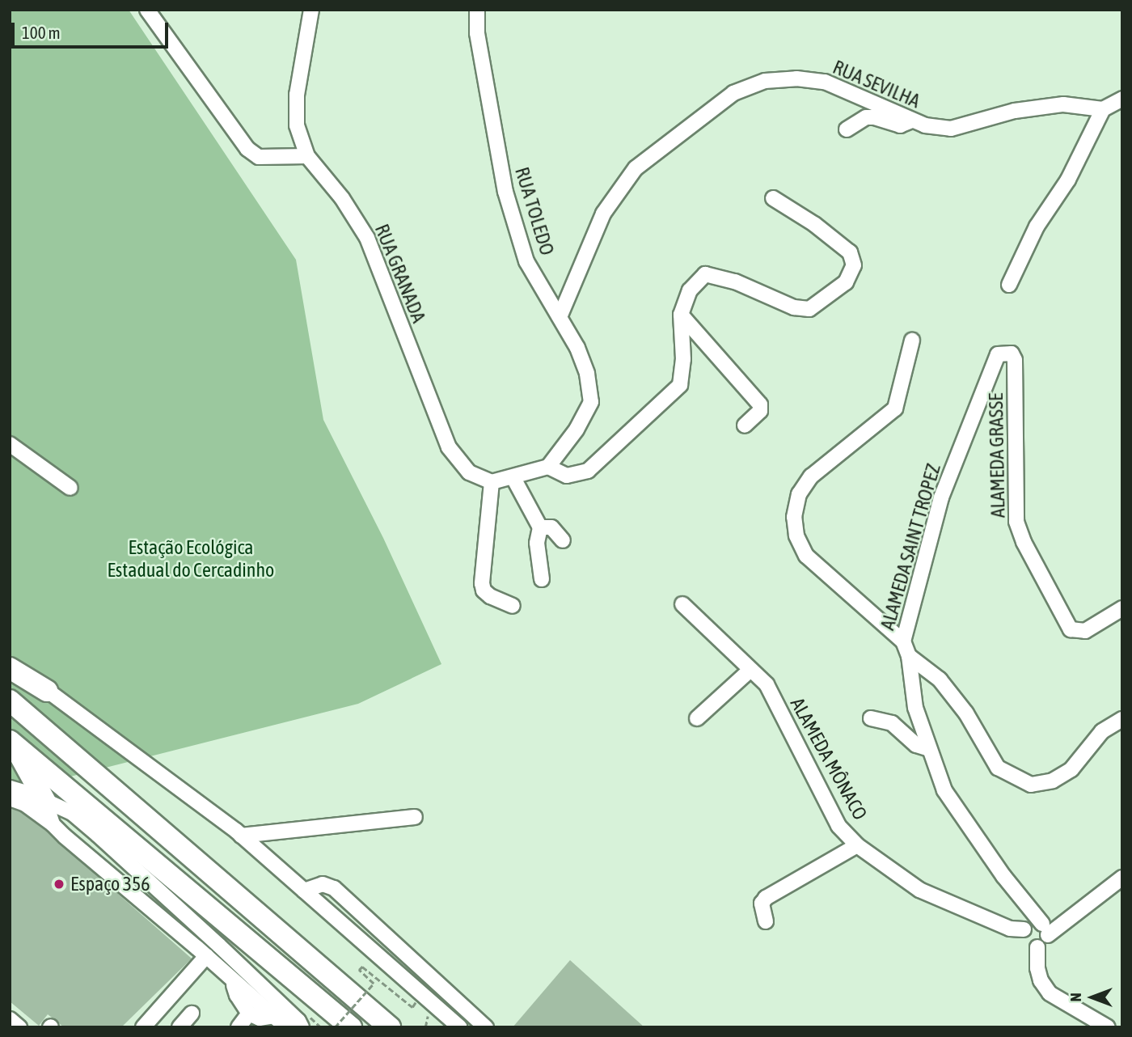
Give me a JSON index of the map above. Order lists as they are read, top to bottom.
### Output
{
  "streets": {
    "street": [
      "RUA SEVILHA",
      "RUA TOLEDO",
      "RUA GRANADA",
      "ALAMEDA GRASSE",
      "ALAMEDA SAINT TROPEZ",
      "ALAMEDA MÔNACO"
    ]
  },
  "crossings": [
    ["RUA SEVILHA", "RUA TOLEDO"],
    ["ALAMEDA GRASSE", "ALAMEDA SAINT TROPEZ"],
    ["ALAMEDA SAINT TROPEZ", "ALAMEDA MÔNACO"]
  ],
  "parks": ["Estação Ecológica Estadual do Cercadinho"],
  "places": ["Espaço 356"],
  "scale_bar": "100 m",
  "north": "left"
}
